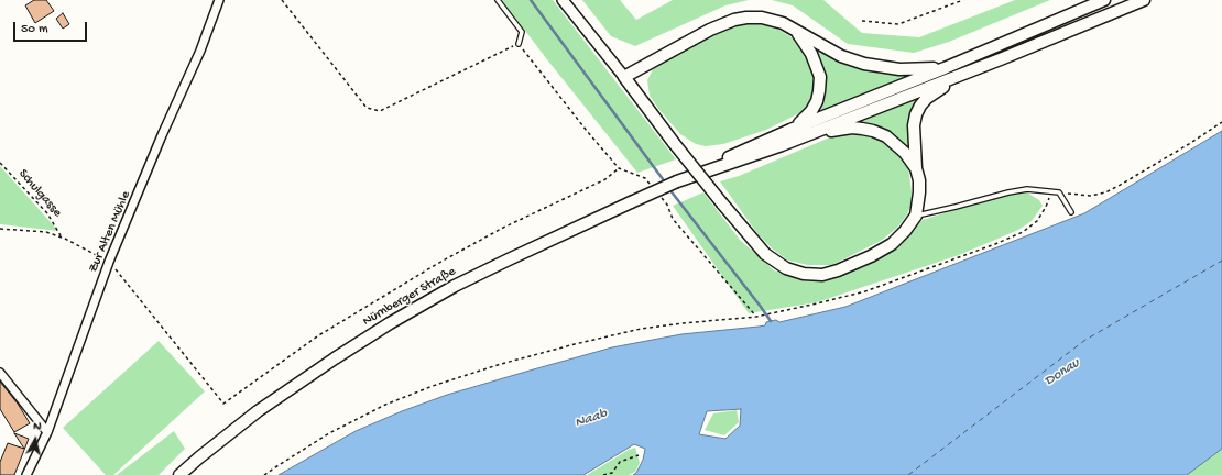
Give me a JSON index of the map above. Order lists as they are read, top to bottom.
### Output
{
  "streets": {
    "main road": ["Nürnberger Straße"],
    "street": ["Zur Alten Mühle"],
    "path": ["Schulgasse"]
  },
  "water": ["Donau", "Naab"],
  "scale_bar": "50 m",
  "north": "top"
}
